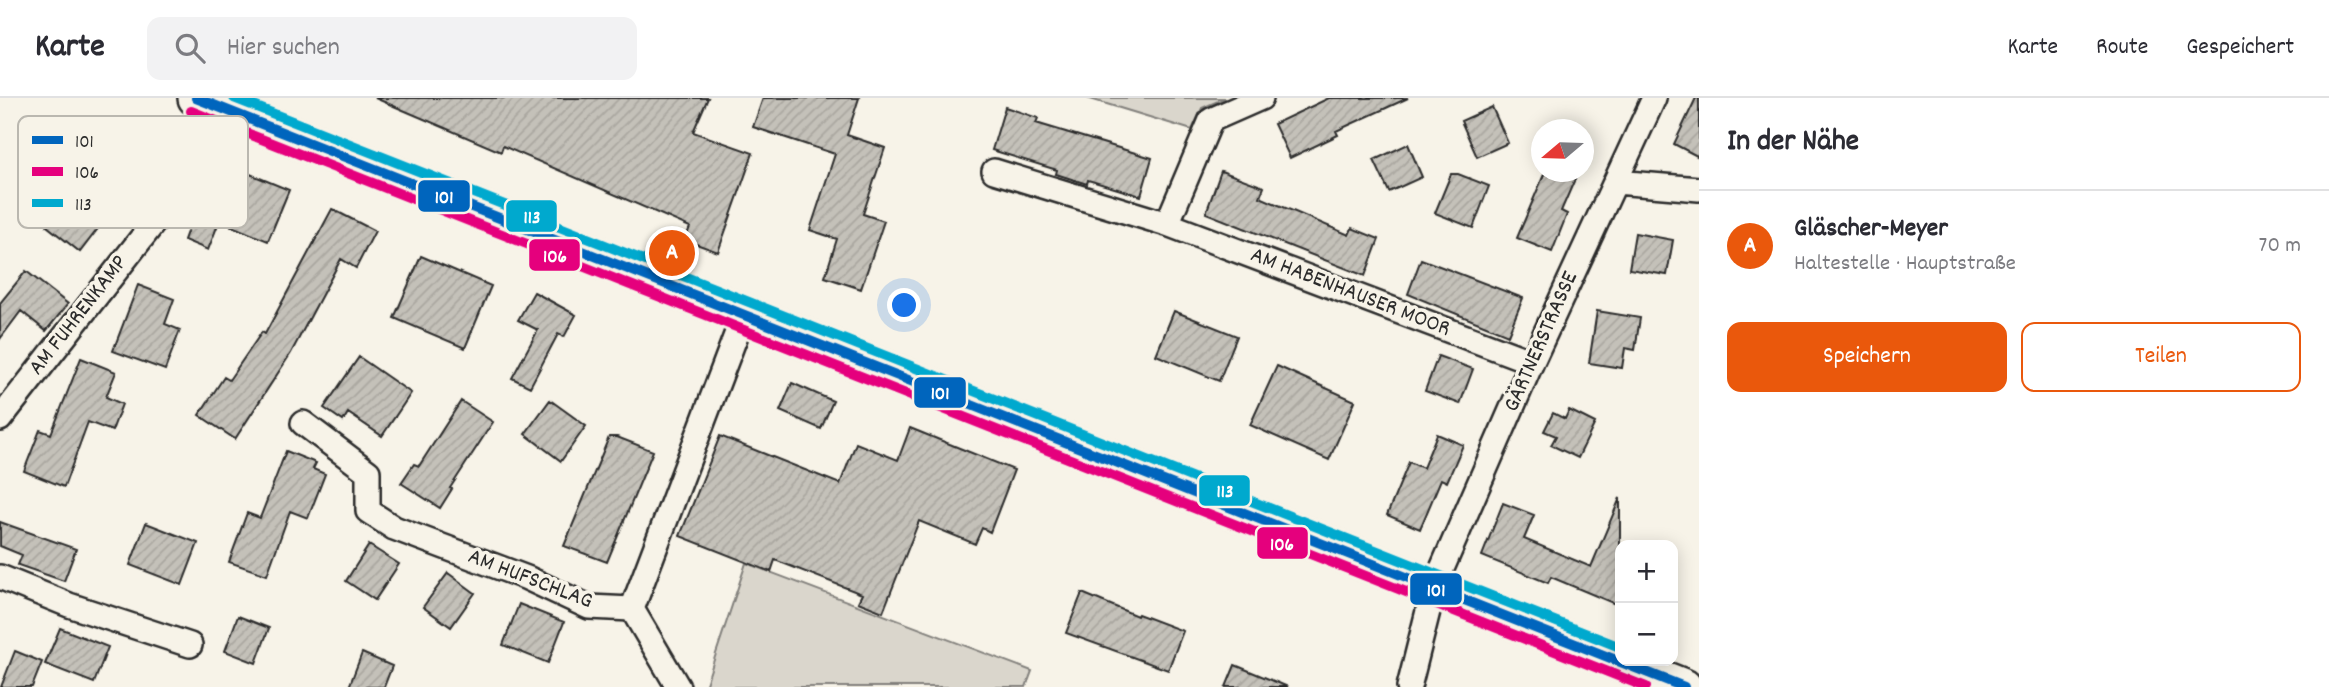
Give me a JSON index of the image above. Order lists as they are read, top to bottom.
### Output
{
  "streets": {
    "street": [
      "AM HABENHAUSER MOOR",
      "AM FUHRENKAMP",
      "GÄRTNERSTRASSE",
      "AM HUFSCHLAG"
    ]
  },
  "crossings": [
    ["AM HABENHAUSER MOOR", "GÄRTNERSTRASSE"]
  ],
  "lines": ["transit line 101", "transit line 113", "transit line 106"],
  "legend": ["101", "106", "113"],
  "north": "left",
  "page": {
    "header": "Karte",
    "search": "Hier suchen",
    "nav": ["Karte", "Route", "Gespeichert"],
    "heading": "In der Nähe",
    "list": [
      {
        "mark": "A",
        "name": "Gläscher-Meyer",
        "note": "Haltestelle · Hauptstraße",
        "value": "70 m"
      }
    ],
    "pins": "A",
    "buttons": ["Speichern", "Teilen"],
    "map_buttons": ["+", "−"]
  }
}
